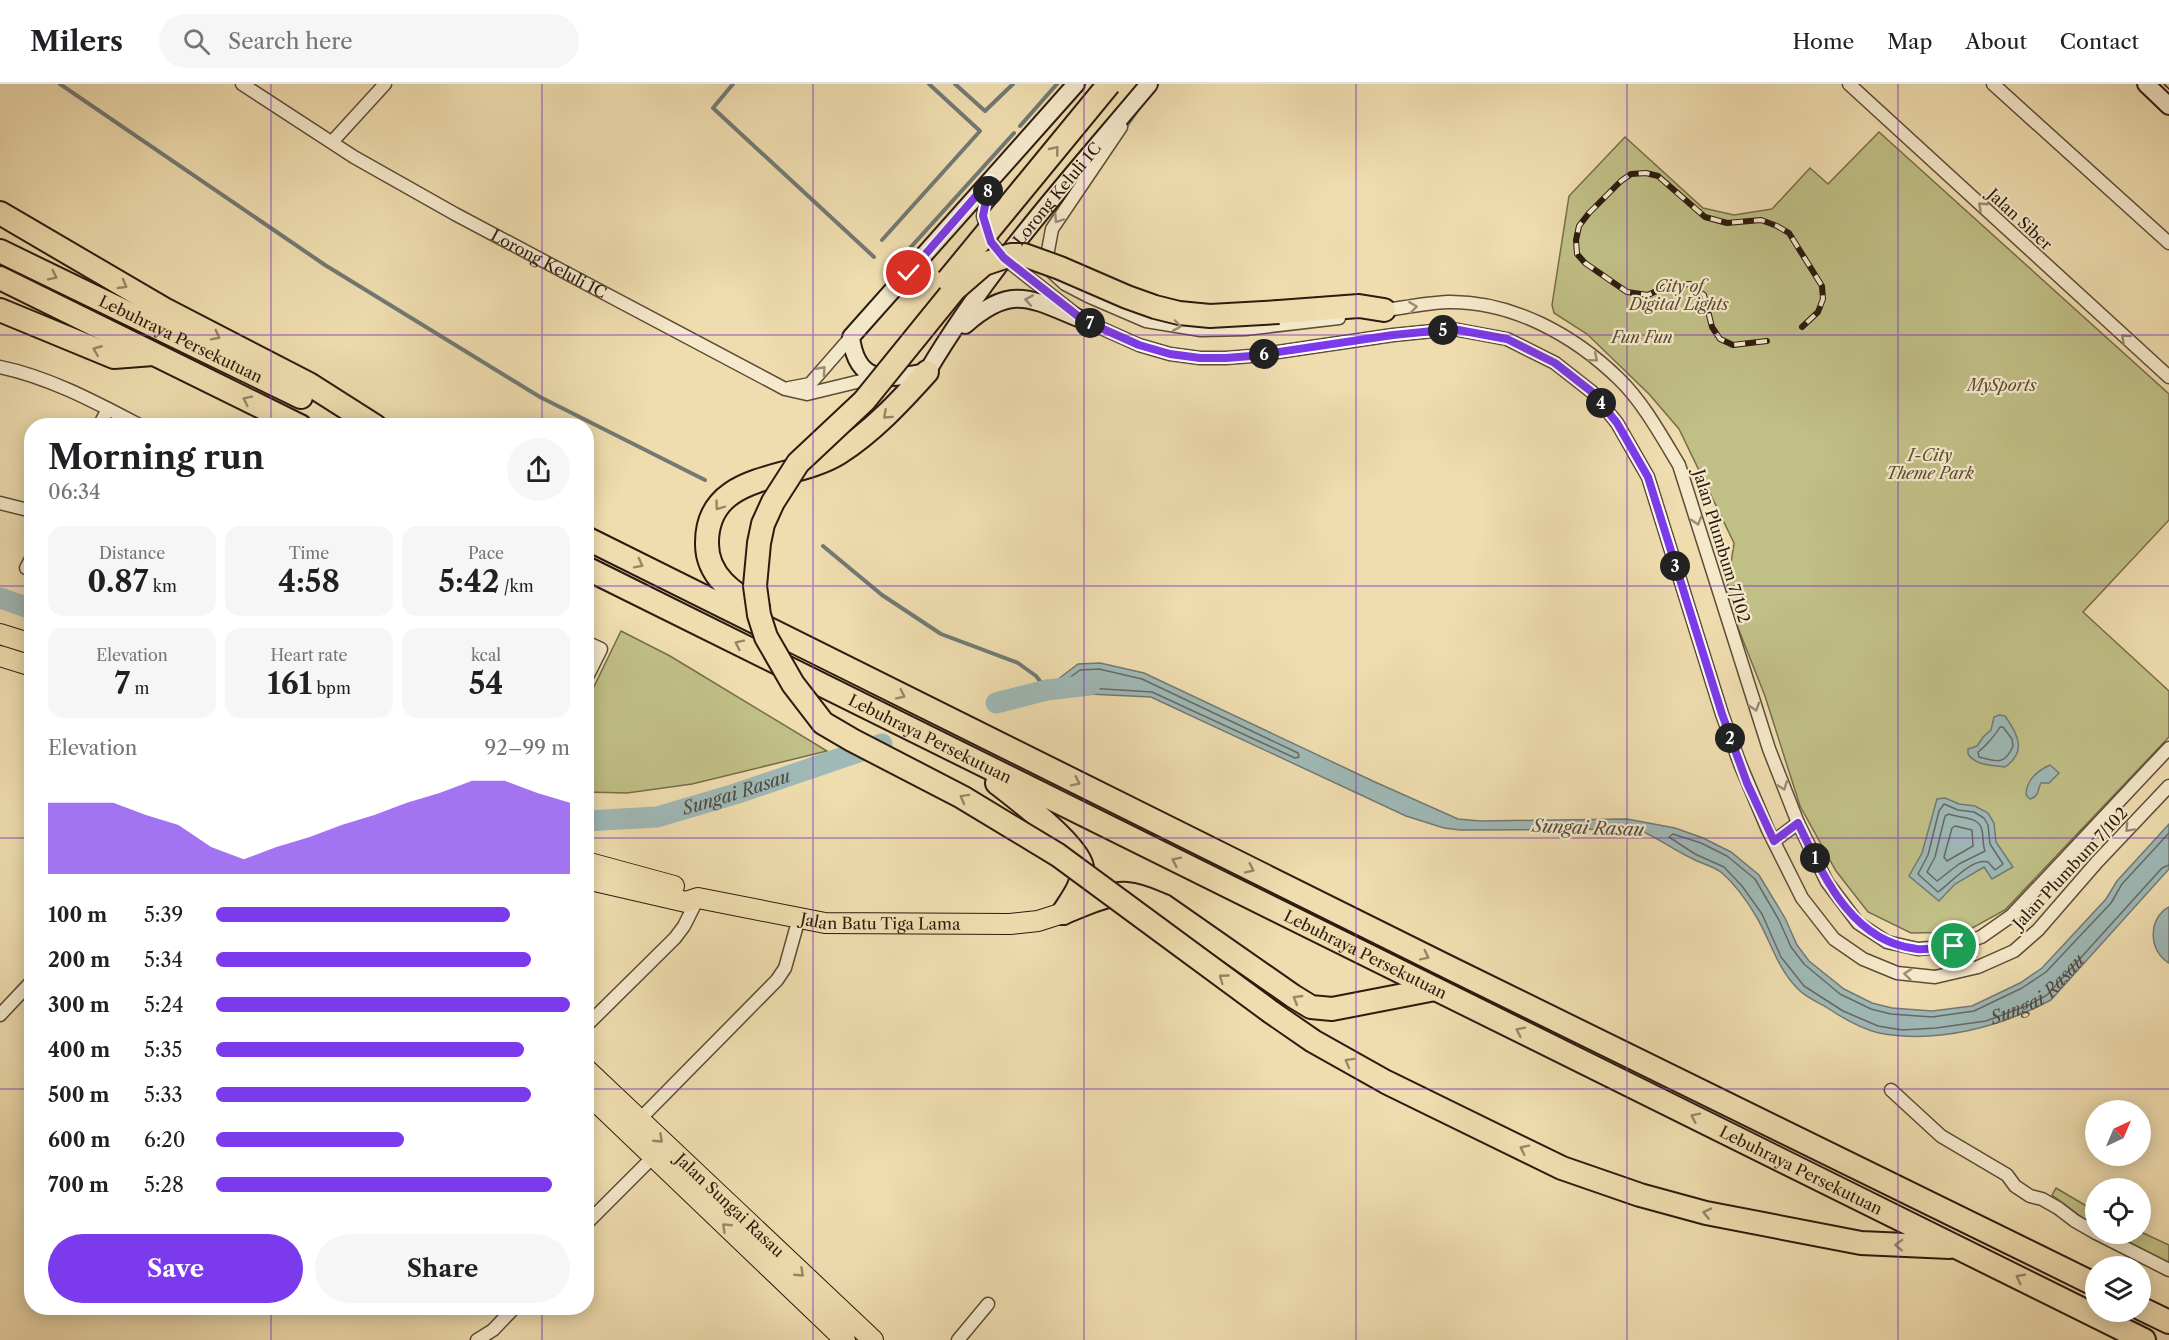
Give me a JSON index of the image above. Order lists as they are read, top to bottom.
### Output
{
  "streets": {
    "highway": ["Lebuhraya Persekutuan"],
    "main road": ["Jalan Batu Tiga Lama", "Jalan Sungai Rasau"],
    "street": ["Lorong Keluli 1C", "Jalan Siber", "Jalan Plumbum 7/102"]
  },
  "crossings": [
    ["Lorong Keluli 1C", "Jalan Plumbum 7/102"]
  ],
  "water": ["Sungai Rasau"],
  "parks": [
    "City of Digital Lights",
    "Fun Fun",
    "MySports",
    "I-City Theme Park"
  ],
  "north": "top right",
  "page": {
    "header": "Milers",
    "search": "Search here",
    "nav": [
      "Home",
      "Map",
      "About",
      "Contact"
    ],
    "pins": [
      "8",
      "7",
      "5",
      "6",
      "4",
      "3",
      "2",
      "1"
    ],
    "heading": ["Morning run", "06:34"],
    "stats": [
      ["Distance", "0.87 km"],
      ["Time", "4:58"],
      ["Pace", "5:42 /km"],
      ["Elevation", "7 m"],
      ["Heart rate", "161 bpm"],
      ["kcal", "54"]
    ],
    "chart": ["Elevation", "92–99 m"],
    "list": [
      {
        "name": "100 m",
        "note": "5:39"
      },
      {
        "name": "200 m",
        "note": "5:34"
      },
      {
        "name": "300 m",
        "note": "5:24"
      },
      {
        "name": "400 m",
        "note": "5:35"
      },
      {
        "name": "500 m",
        "note": "5:33"
      },
      {
        "name": "600 m",
        "note": "6:20"
      },
      {
        "name": "700 m",
        "note": "5:28"
      }
    ],
    "buttons": ["Save", "Share"]
  }
}
